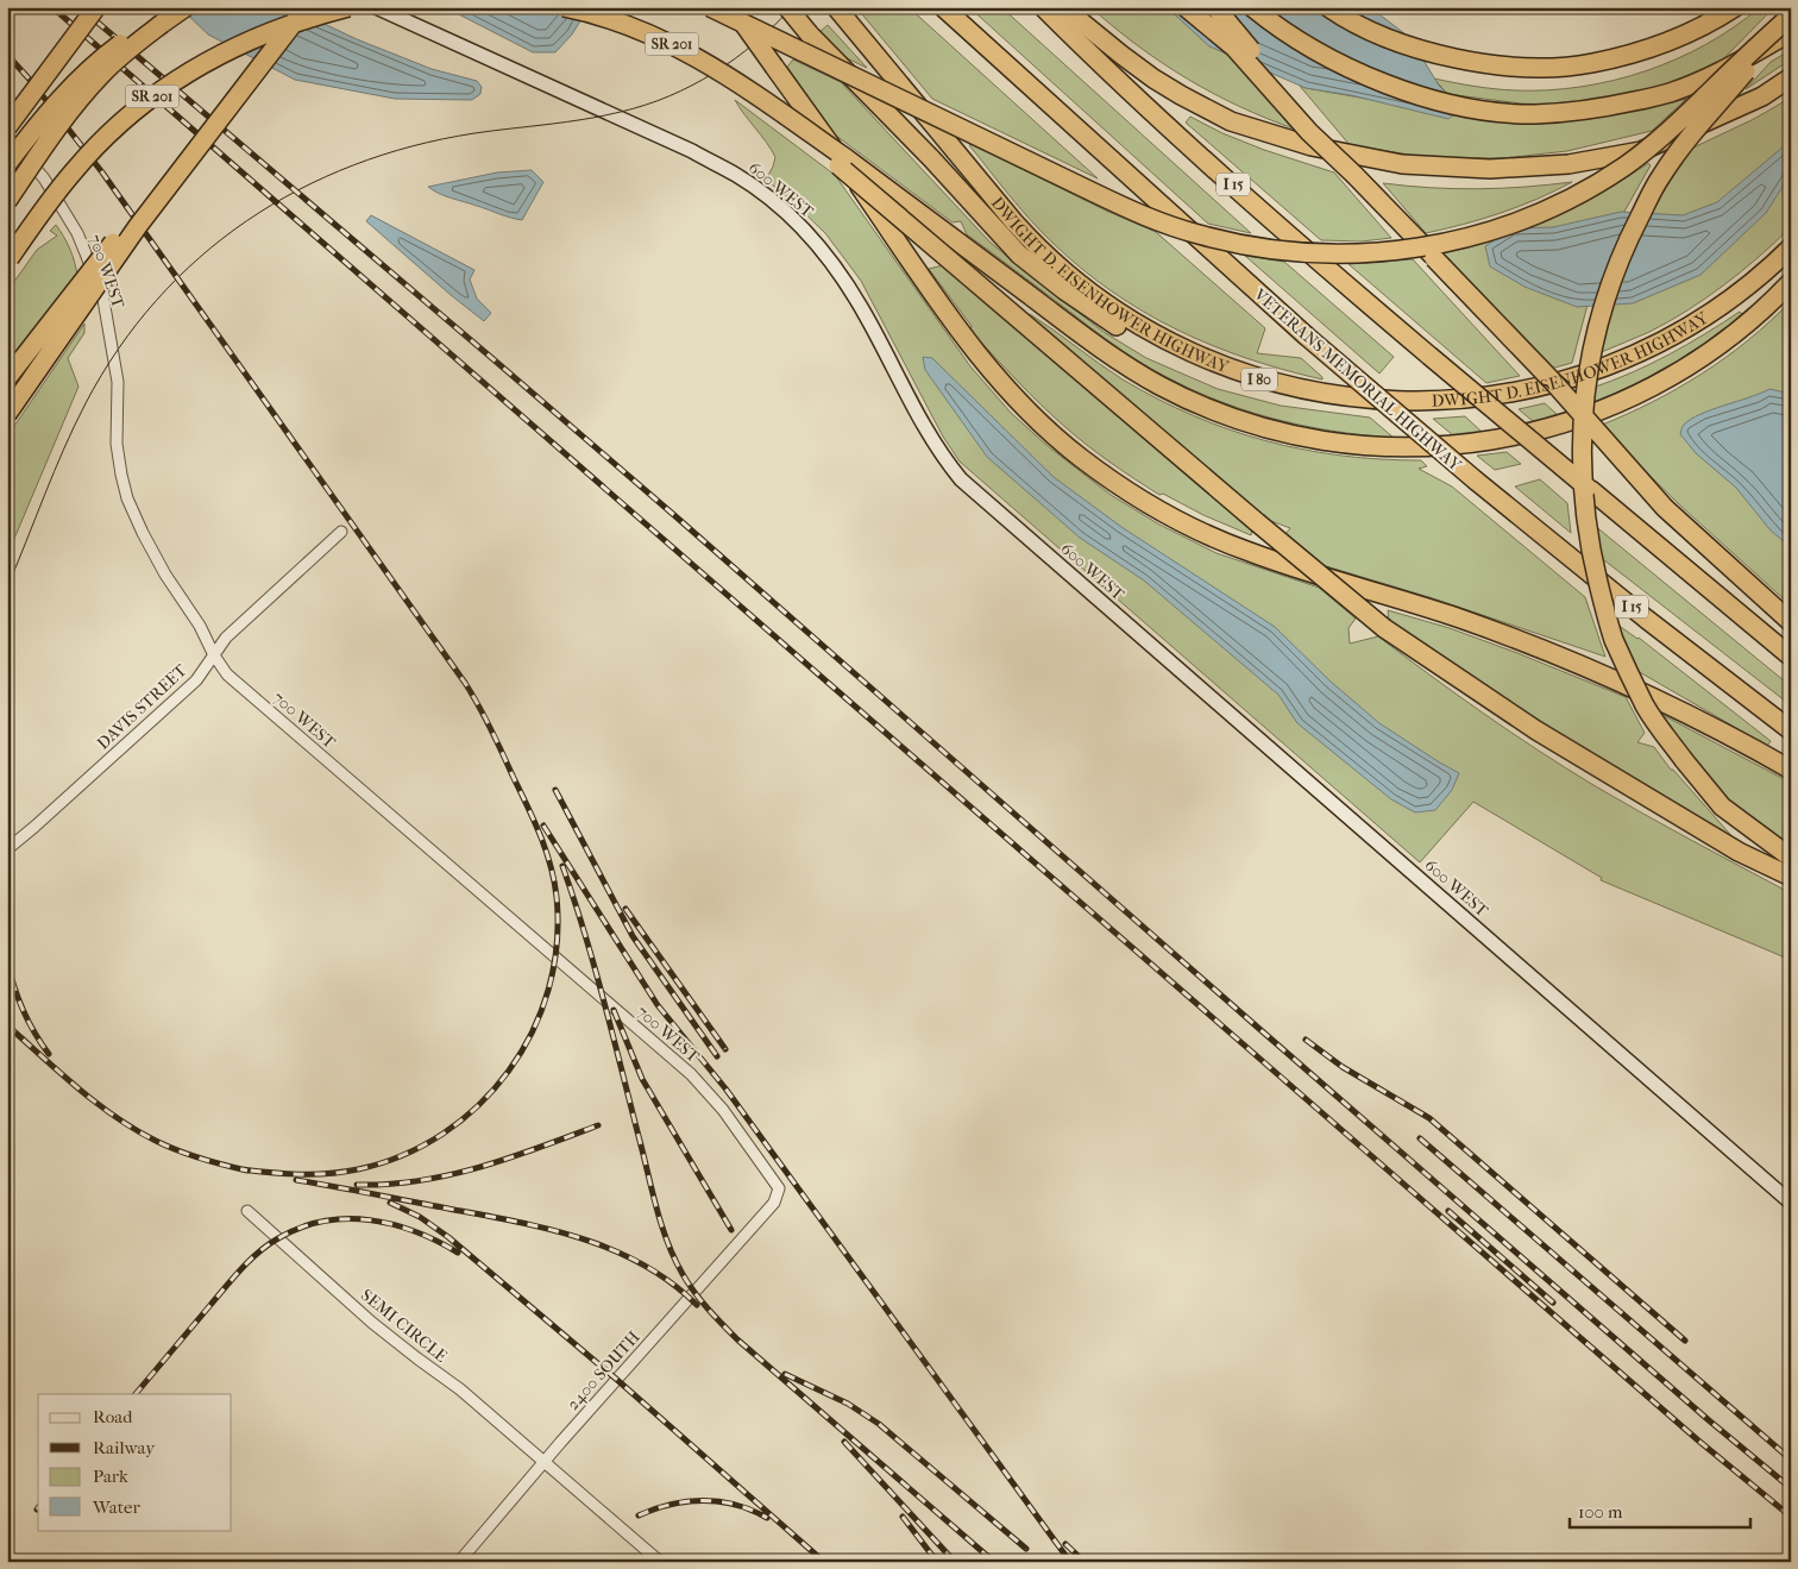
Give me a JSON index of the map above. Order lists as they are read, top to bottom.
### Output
{
  "streets": {
    "highway": [
      "SR 201",
      "I 15",
      "DWIGHT D. EISENHOWER HIGHWAY",
      "I 80",
      "VETERANS MEMORIAL HIGHWAY"
    ],
    "street": [
      "600 WEST",
      "700 WEST",
      "DAVIS STREET",
      "SEMI CIRCLE",
      "2400 SOUTH"
    ]
  },
  "crossings": [
    ["700 WEST", "DAVIS STREET"],
    ["700 WEST", "2400 SOUTH"],
    ["SEMI CIRCLE", "2400 SOUTH"]
  ],
  "legend": [
    "Road",
    "Railway",
    "Park",
    "Water"
  ],
  "scale_bar": "100 m"
}
